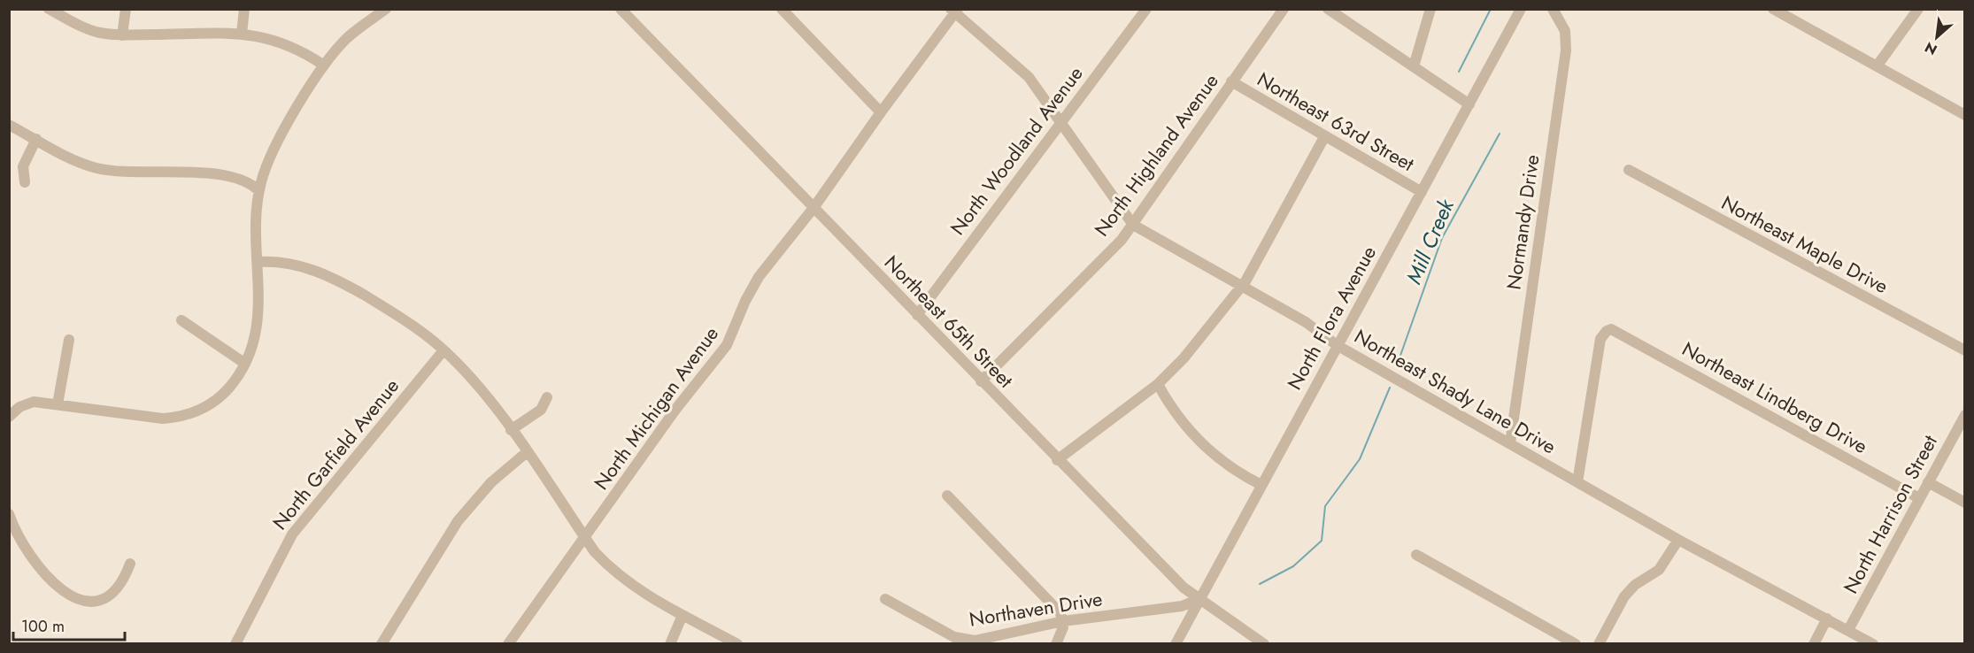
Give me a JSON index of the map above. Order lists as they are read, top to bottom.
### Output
{
  "streets": {
    "street": [
      "Northeast 63rd Street",
      "North Woodland Avenue",
      "North Highland Avenue",
      "Normandy Drive",
      "Northeast Maple Drive",
      "North Flora Avenue",
      "Northeast 65th Street",
      "Northeast Shady Lane Drive",
      "Northeast Lindberg Drive",
      "North Michigan Avenue",
      "North Garfield Avenue",
      "North Harrison Street",
      "Northaven Drive"
    ]
  },
  "crossings": [
    ["Northeast 63rd Street", "North Highland Avenue"],
    ["Northeast 63rd Street", "North Flora Avenue"],
    ["North Woodland Avenue", "Northeast 65th Street"],
    ["North Woodland Avenue", "Northeast Shady Lane Drive"],
    ["North Highland Avenue", "Northeast 65th Street"],
    ["North Highland Avenue", "Northeast Shady Lane Drive"],
    ["Normandy Drive", "Northeast Shady Lane Drive"],
    ["North Flora Avenue", "Northeast 65th Street"],
    ["North Flora Avenue", "Northeast Shady Lane Drive"],
    ["North Flora Avenue", "Northaven Drive"],
    ["Northeast 65th Street", "North Michigan Avenue"],
    ["Northeast 65th Street", "Northaven Drive"],
    ["Northeast Shady Lane Drive", "Northeast Lindberg Drive"],
    ["Northeast Shady Lane Drive", "North Michigan Avenue"],
    ["Northeast Shady Lane Drive", "North Harrison Street"],
    ["Northeast Lindberg Drive", "North Harrison Street"]
  ],
  "water": ["Mill Creek"],
  "scale_bar": "100 m",
  "north": "bottom left"
}
